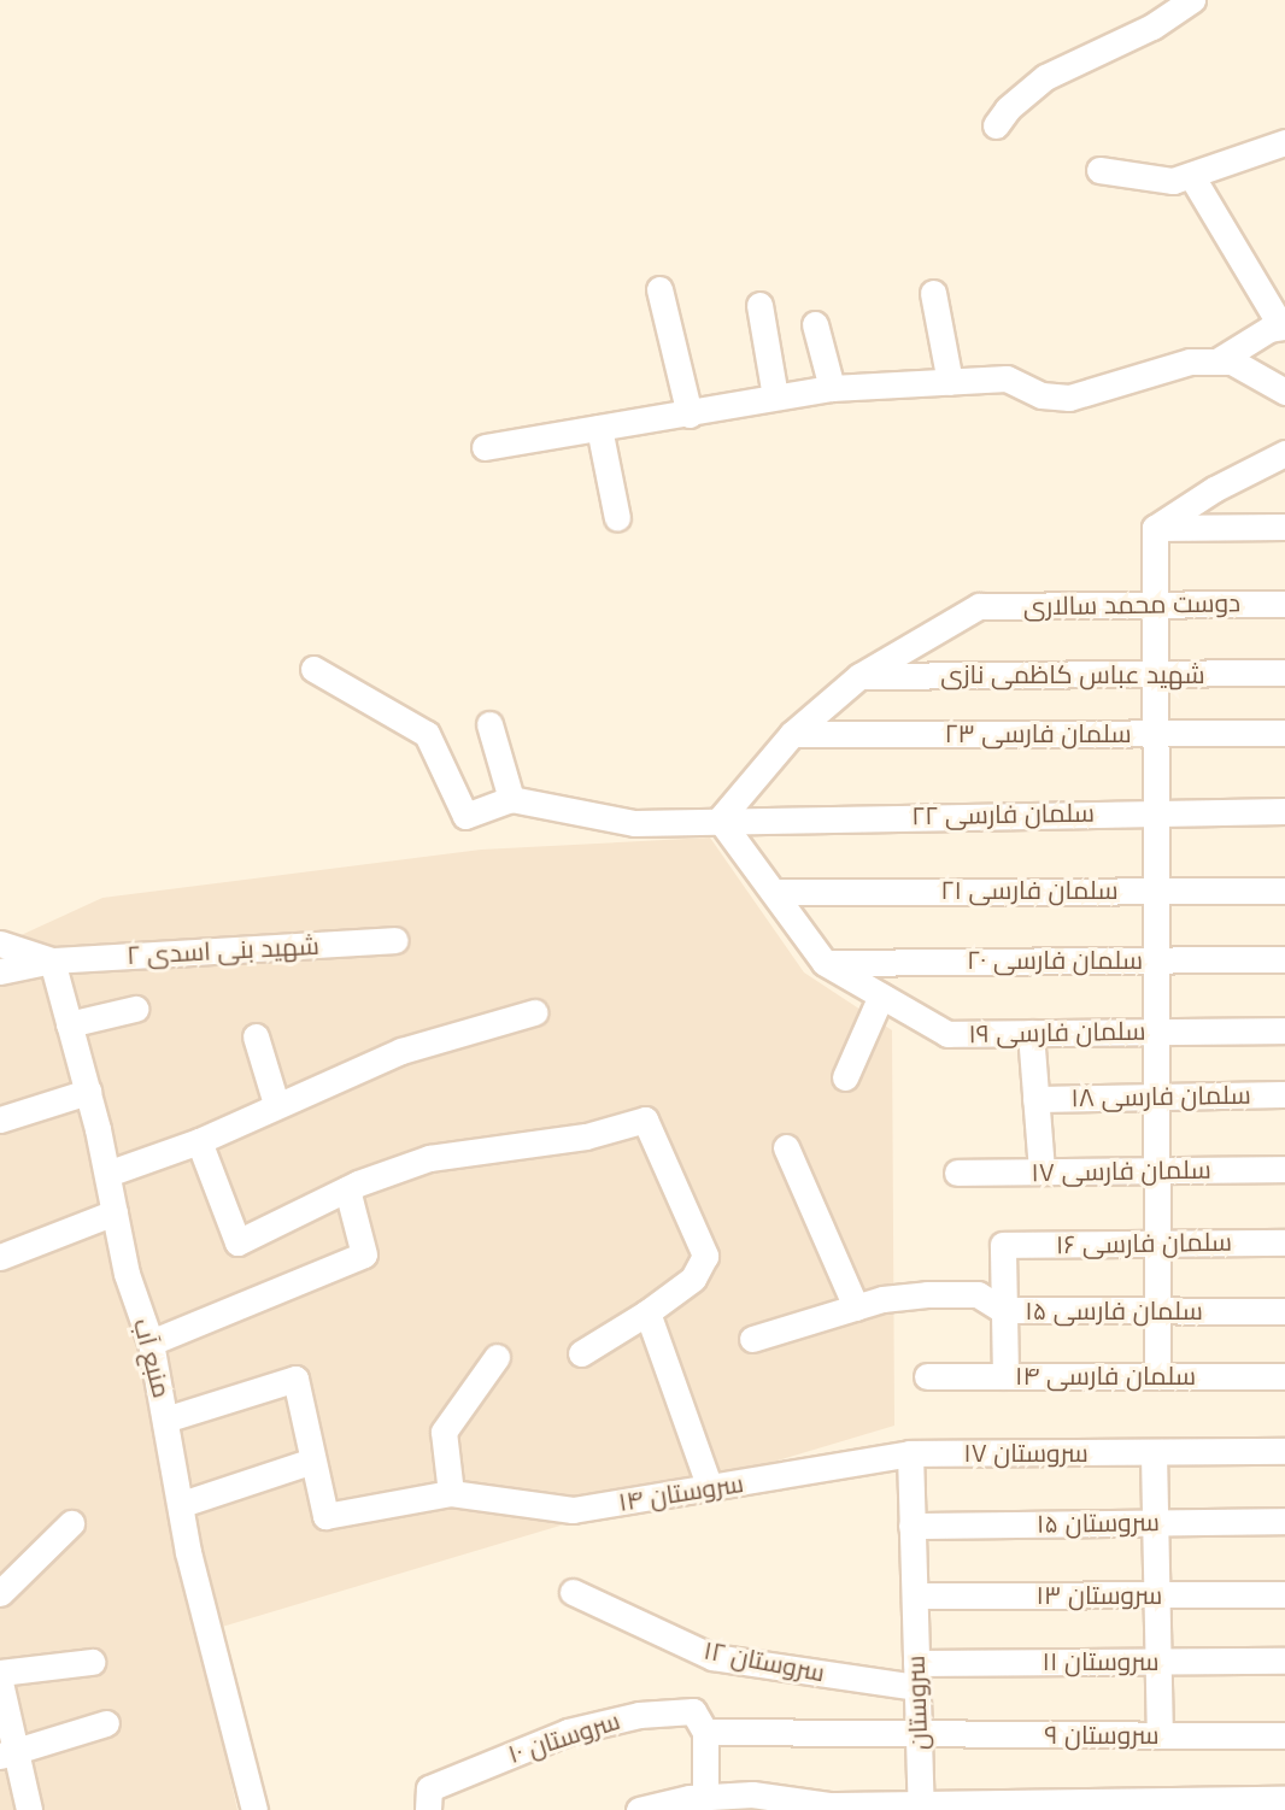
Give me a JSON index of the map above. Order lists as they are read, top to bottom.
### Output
{
  "streets": {
    "street": [
      "دوست محمد سالاری",
      "شهید عباس کاظمی نازی",
      "سلمان فارسی ۲۳",
      "سلمان فارسی ۲۲",
      "سلمان فارسی ۲۱",
      "شهید بنی اسدی ۲",
      "سلمان فارسی ۲۰",
      "سلمان فارسی ۱۹",
      "سلمان فارسی ۱۸",
      "سلمان فارسی ۱۷",
      "سلمان فارسی ۱۶",
      "سلمان فارسی ۱۵",
      "منبع آب",
      "سلمان فارسی ۱۴",
      "سروستان ۱۷",
      "سروستان ۱۴",
      "سروستان ۱۵",
      "سروستان ۱۳",
      "سروستان ۱۲",
      "سروستان ۱۱",
      "سروستان",
      "سروستان ۹",
      "سروستان ۱۰"
    ]
  },
  "crossings": [
    ["دوست محمد سالاری", "شهید عباس کاظمی نازی"],
    ["سلمان فارسی ۲۲", "سلمان فارسی ۱۹"],
    ["سلمان فارسی ۲۱", "سلمان فارسی ۱۹"],
    ["شهید بنی اسدی ۲", "منبع آب"],
    ["سلمان فارسی ۲۰", "سلمان فارسی ۱۹"],
    ["سلمان فارسی ۱۶", "سلمان فارسی ۱۵"],
    ["سروستان ۱۷", "سروستان ۱۴"],
    ["سروستان ۱۳", "سروستان"],
    ["سروستان ۱۲", "سروستان ۱۱"],
    ["سروستان ۱۲", "سروستان"],
    ["سروستان ۱۱", "سروستان"],
    ["سروستان", "سروستان ۹"],
    ["سروستان", "سروستان ۱۰"],
    ["سروستان ۹", "سروستان ۱۰"]
  ]
}
